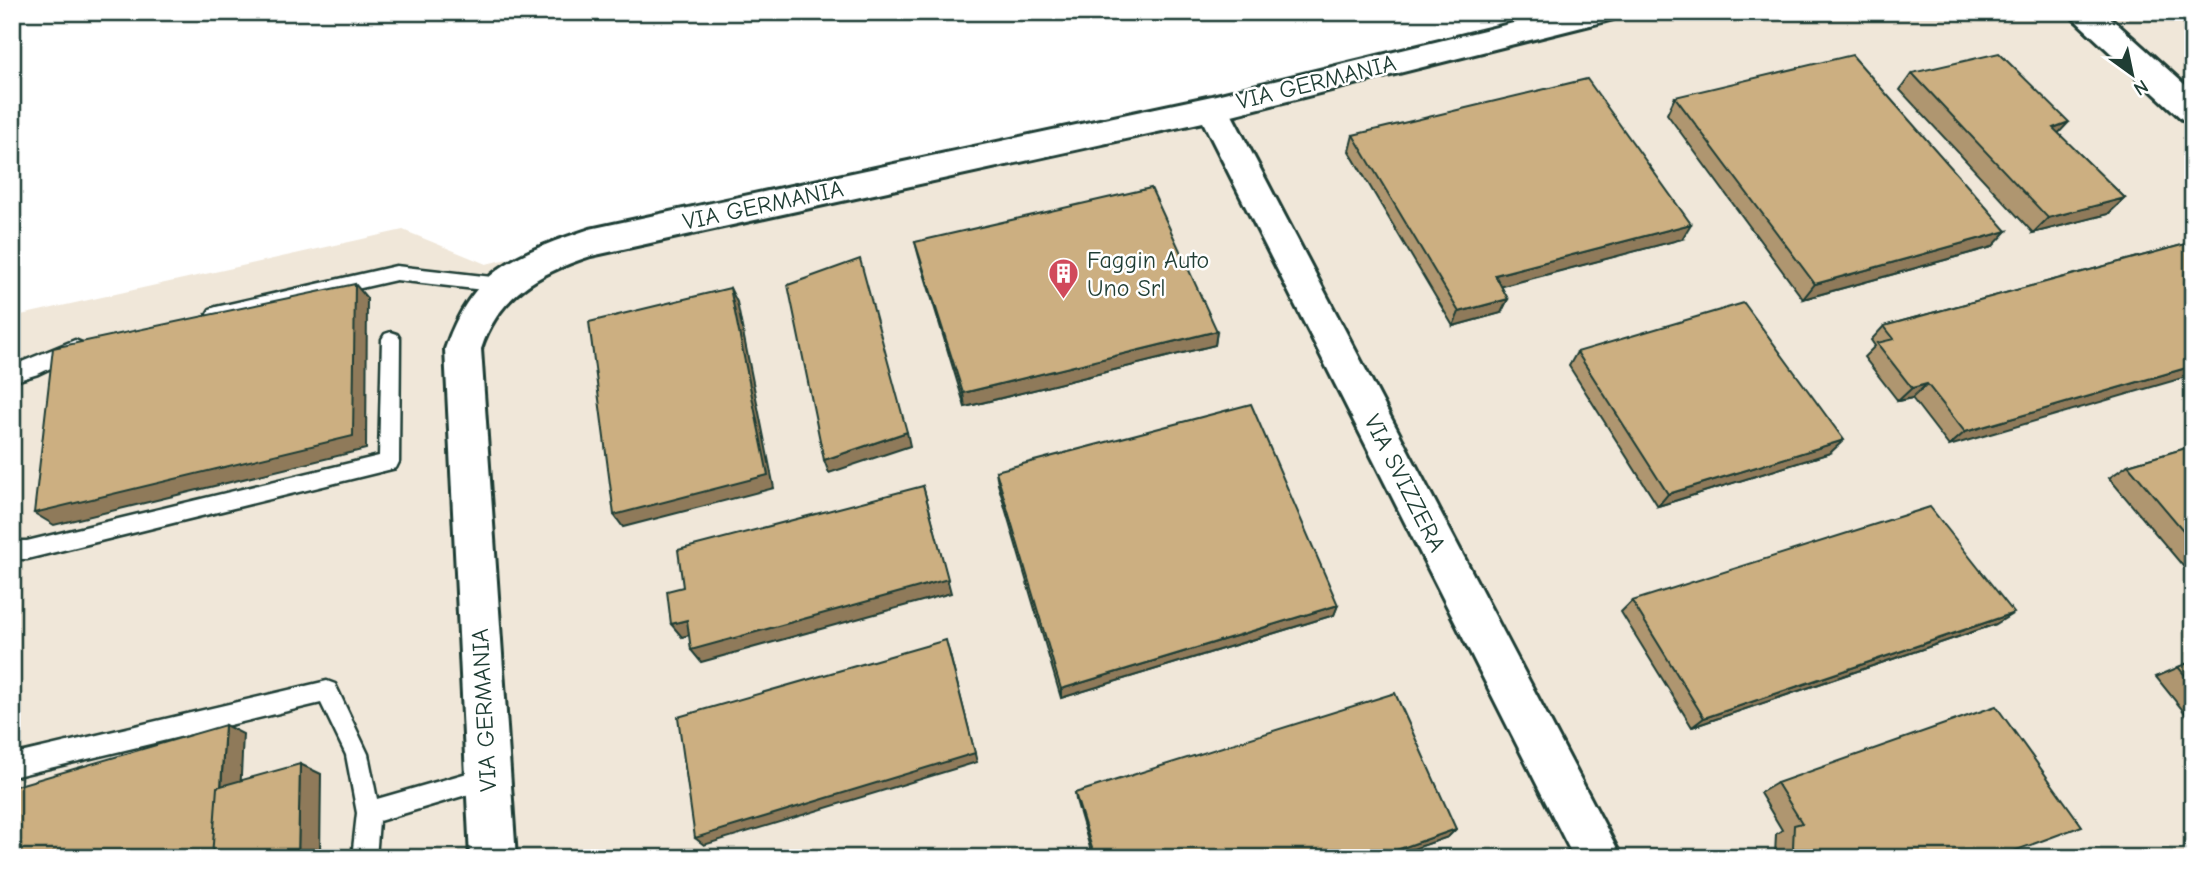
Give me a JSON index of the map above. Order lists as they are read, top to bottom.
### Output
{
  "streets": {
    "street": ["VIA GERMANIA", "VIA SVIZZERA"]
  },
  "crossings": [
    ["VIA GERMANIA", "VIA SVIZZERA"]
  ],
  "places": {
    "building": ["Faggin Auto Uno Srl"]
  },
  "north": "bottom right"
}
